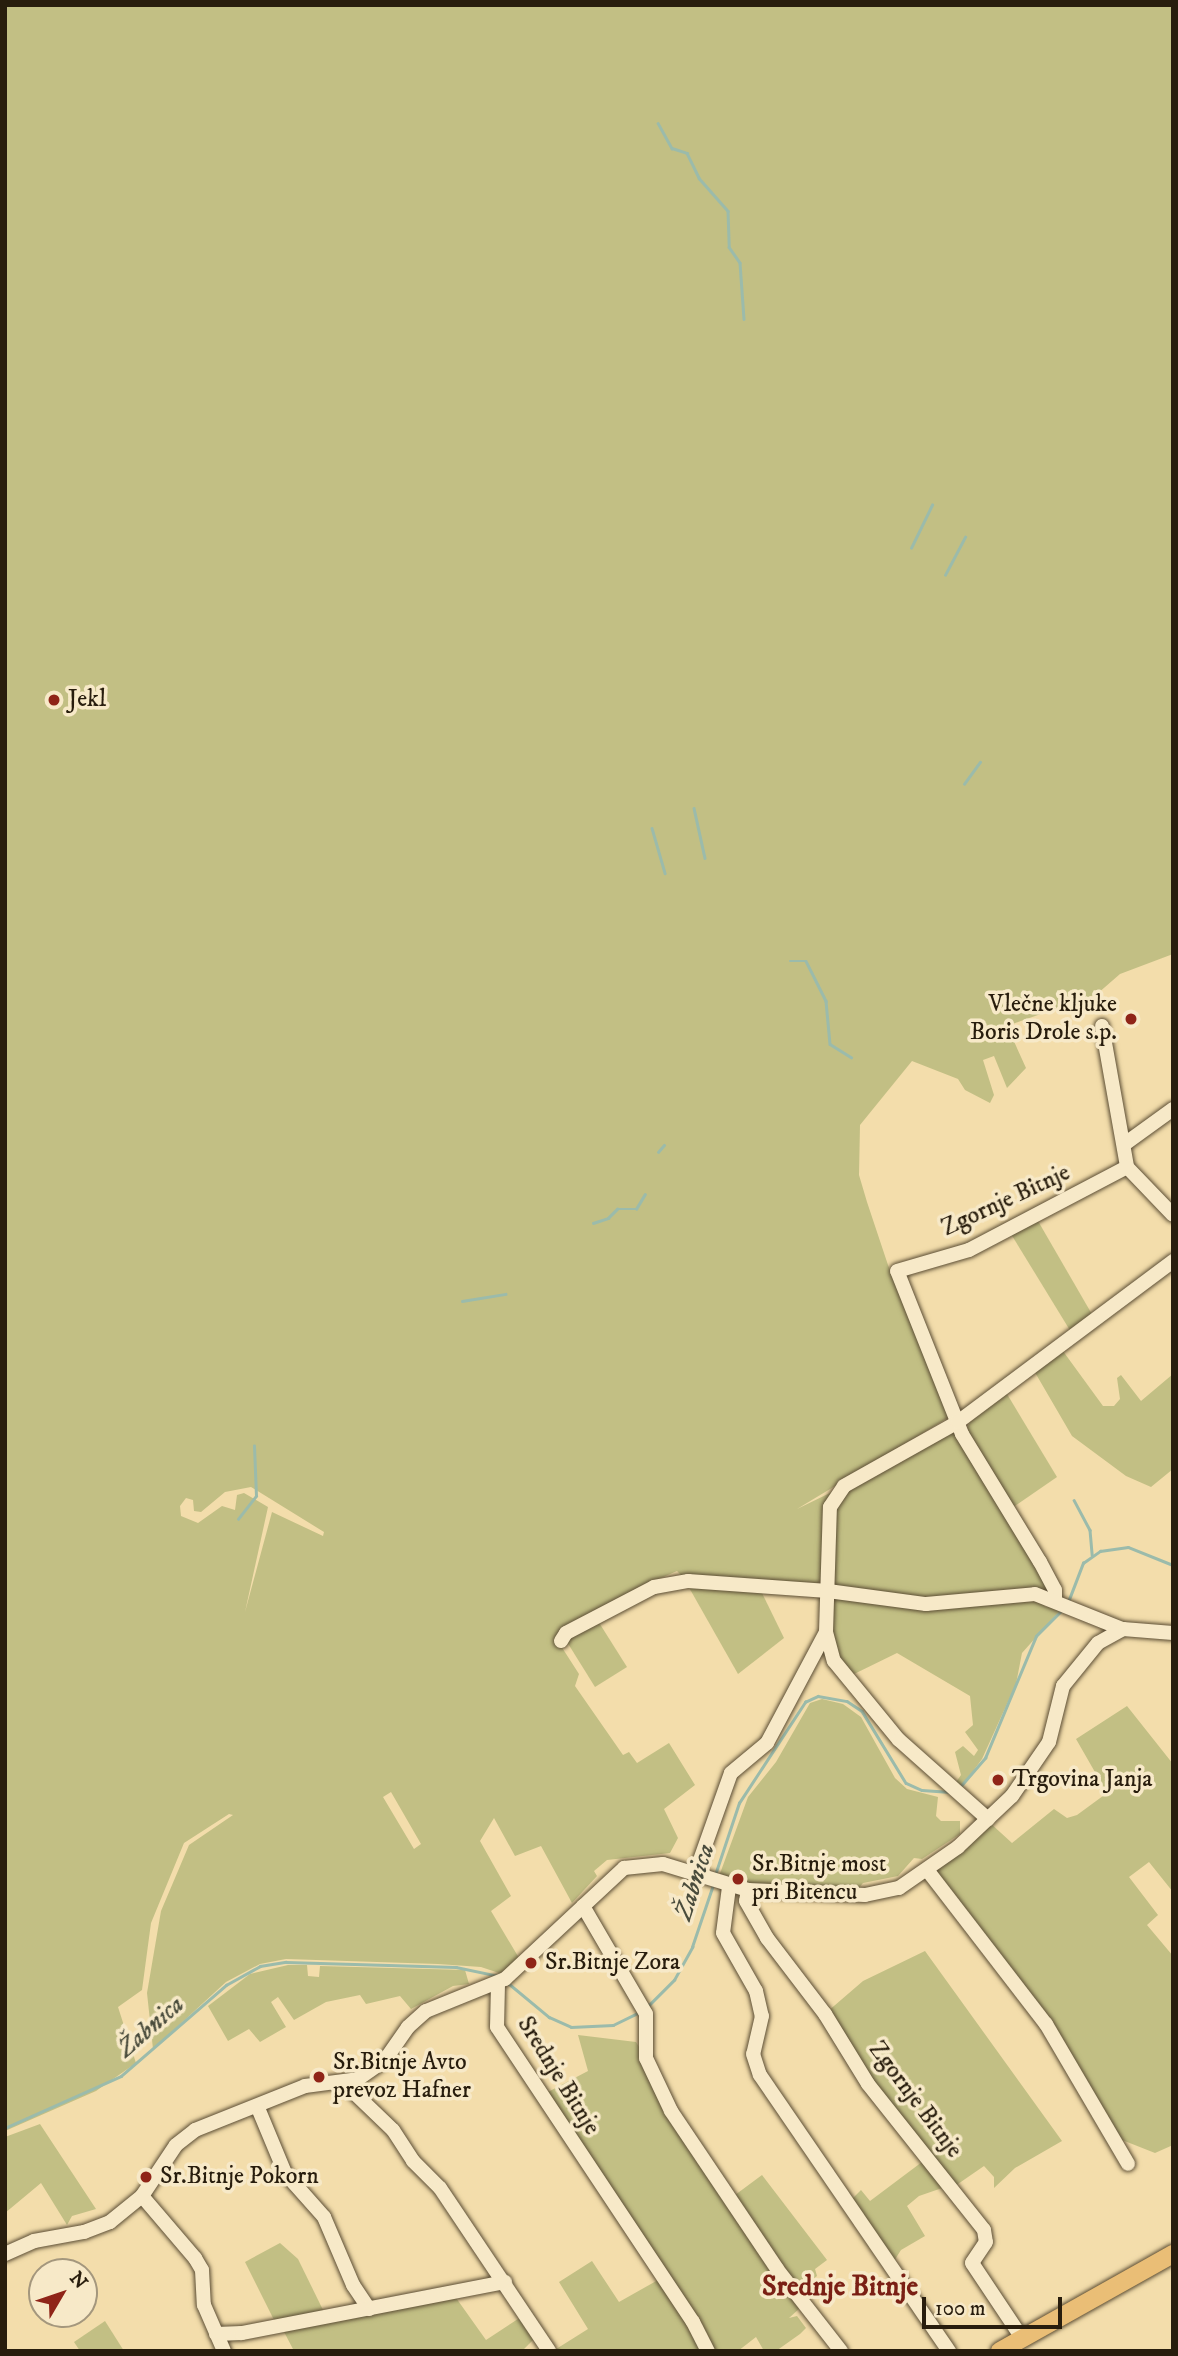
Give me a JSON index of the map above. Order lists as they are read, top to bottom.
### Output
{
  "streets": {
    "street": ["Zgornje Bitnje", "Srednje Bitnje"]
  },
  "districts": ["Srednje Bitnje"],
  "water": ["Žabnica"],
  "places": [
    "Jekl",
    "Vlečne kljuke Boris Drole s.p.",
    "Trgovina Janja",
    "Sr.Bitnje most pri Bitencu",
    "Sr.Bitnje Zora",
    "Sr.Bitnje Avto prevoz Hafner",
    "Sr.Bitnje Pokorn"
  ],
  "scale_bar": "100 m",
  "north": "top right"
}
